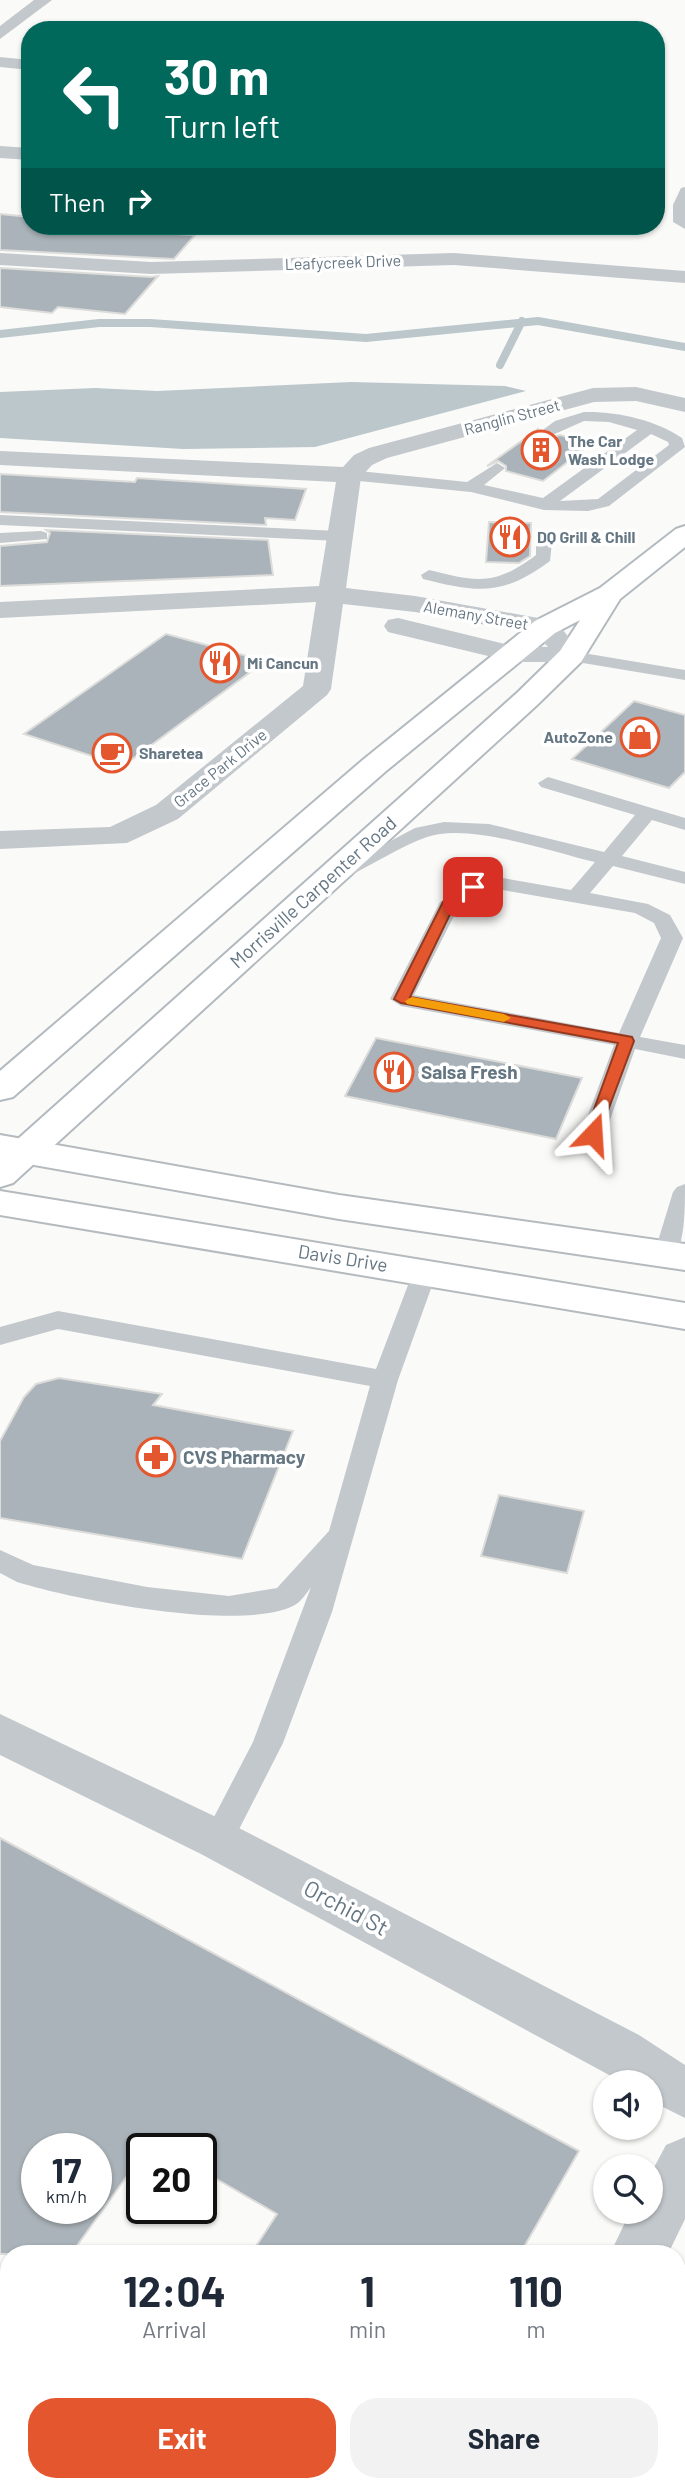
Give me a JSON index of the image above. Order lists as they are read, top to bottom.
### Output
{
  "streets": {
    "main road": ["Morrisville Carpenter Road", "Davis Drive"],
    "street": [
      "Leafycreek Drive",
      "Ranglin Street",
      "Alemany Street",
      "Grace Park Drive",
      "Orchid St"
    ]
  },
  "crossings": [
    ["Alemany Street", "Grace Park Drive"],
    ["Alemany Street", "Morrisville Carpenter Road"]
  ],
  "places": {
    "building": ["The Car Wash Lodge"],
    "restaurant": ["DQ Grill & Chill", "Mi Cancun", "Salsa Fresh"],
    "shop": ["AutoZone"],
    "cafe": ["Sharetea"],
    "pharmacy": ["CVS Pharmacy"]
  },
  "page": {
    "turn": ["30 m", "Turn left"],
    "then": "Then",
    "speed": "17 km/h",
    "limit": "20",
    "eta": [
      "12:04",
      "Arrival",
      "1",
      "min",
      "110",
      "m"
    ],
    "buttons": ["Exit", "Share"]
  }
}
